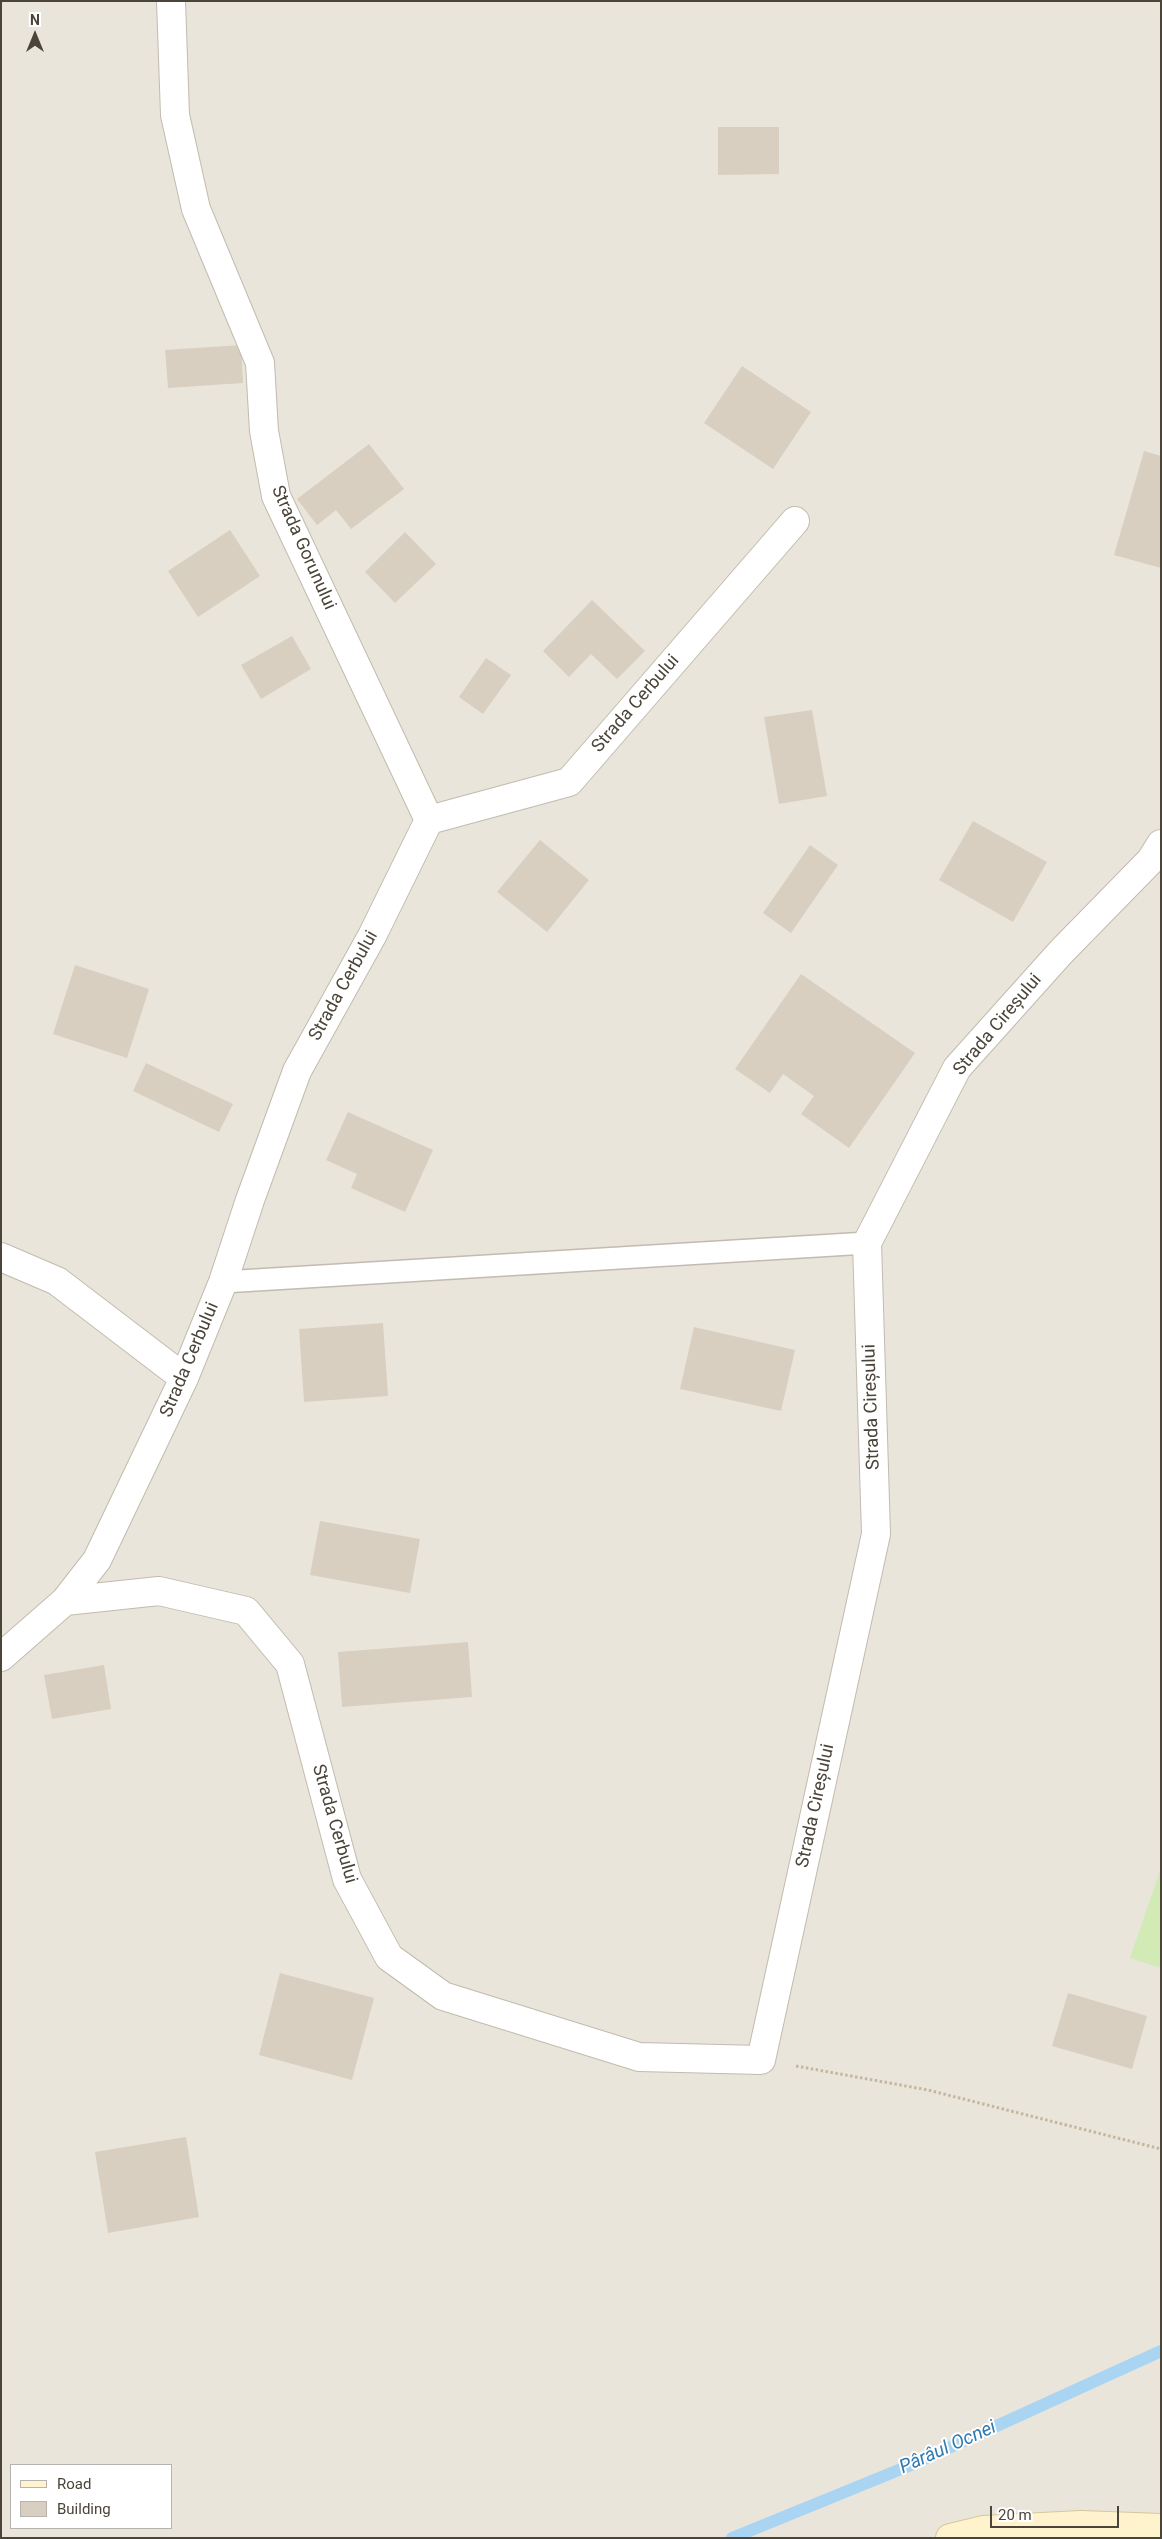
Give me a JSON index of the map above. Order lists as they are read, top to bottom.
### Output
{
  "streets": {
    "street": ["Strada Gorunului", "Strada Cerbului", "Strada Cireșului"]
  },
  "crossings": [
    ["Strada Gorunului", "Strada Cerbului"],
    ["Strada Cerbului", "Strada Cireșului"]
  ],
  "water": ["Pârâul Ocnei"],
  "legend": ["Road", "Building"],
  "scale_bar": "20 m",
  "north": "top"
}
